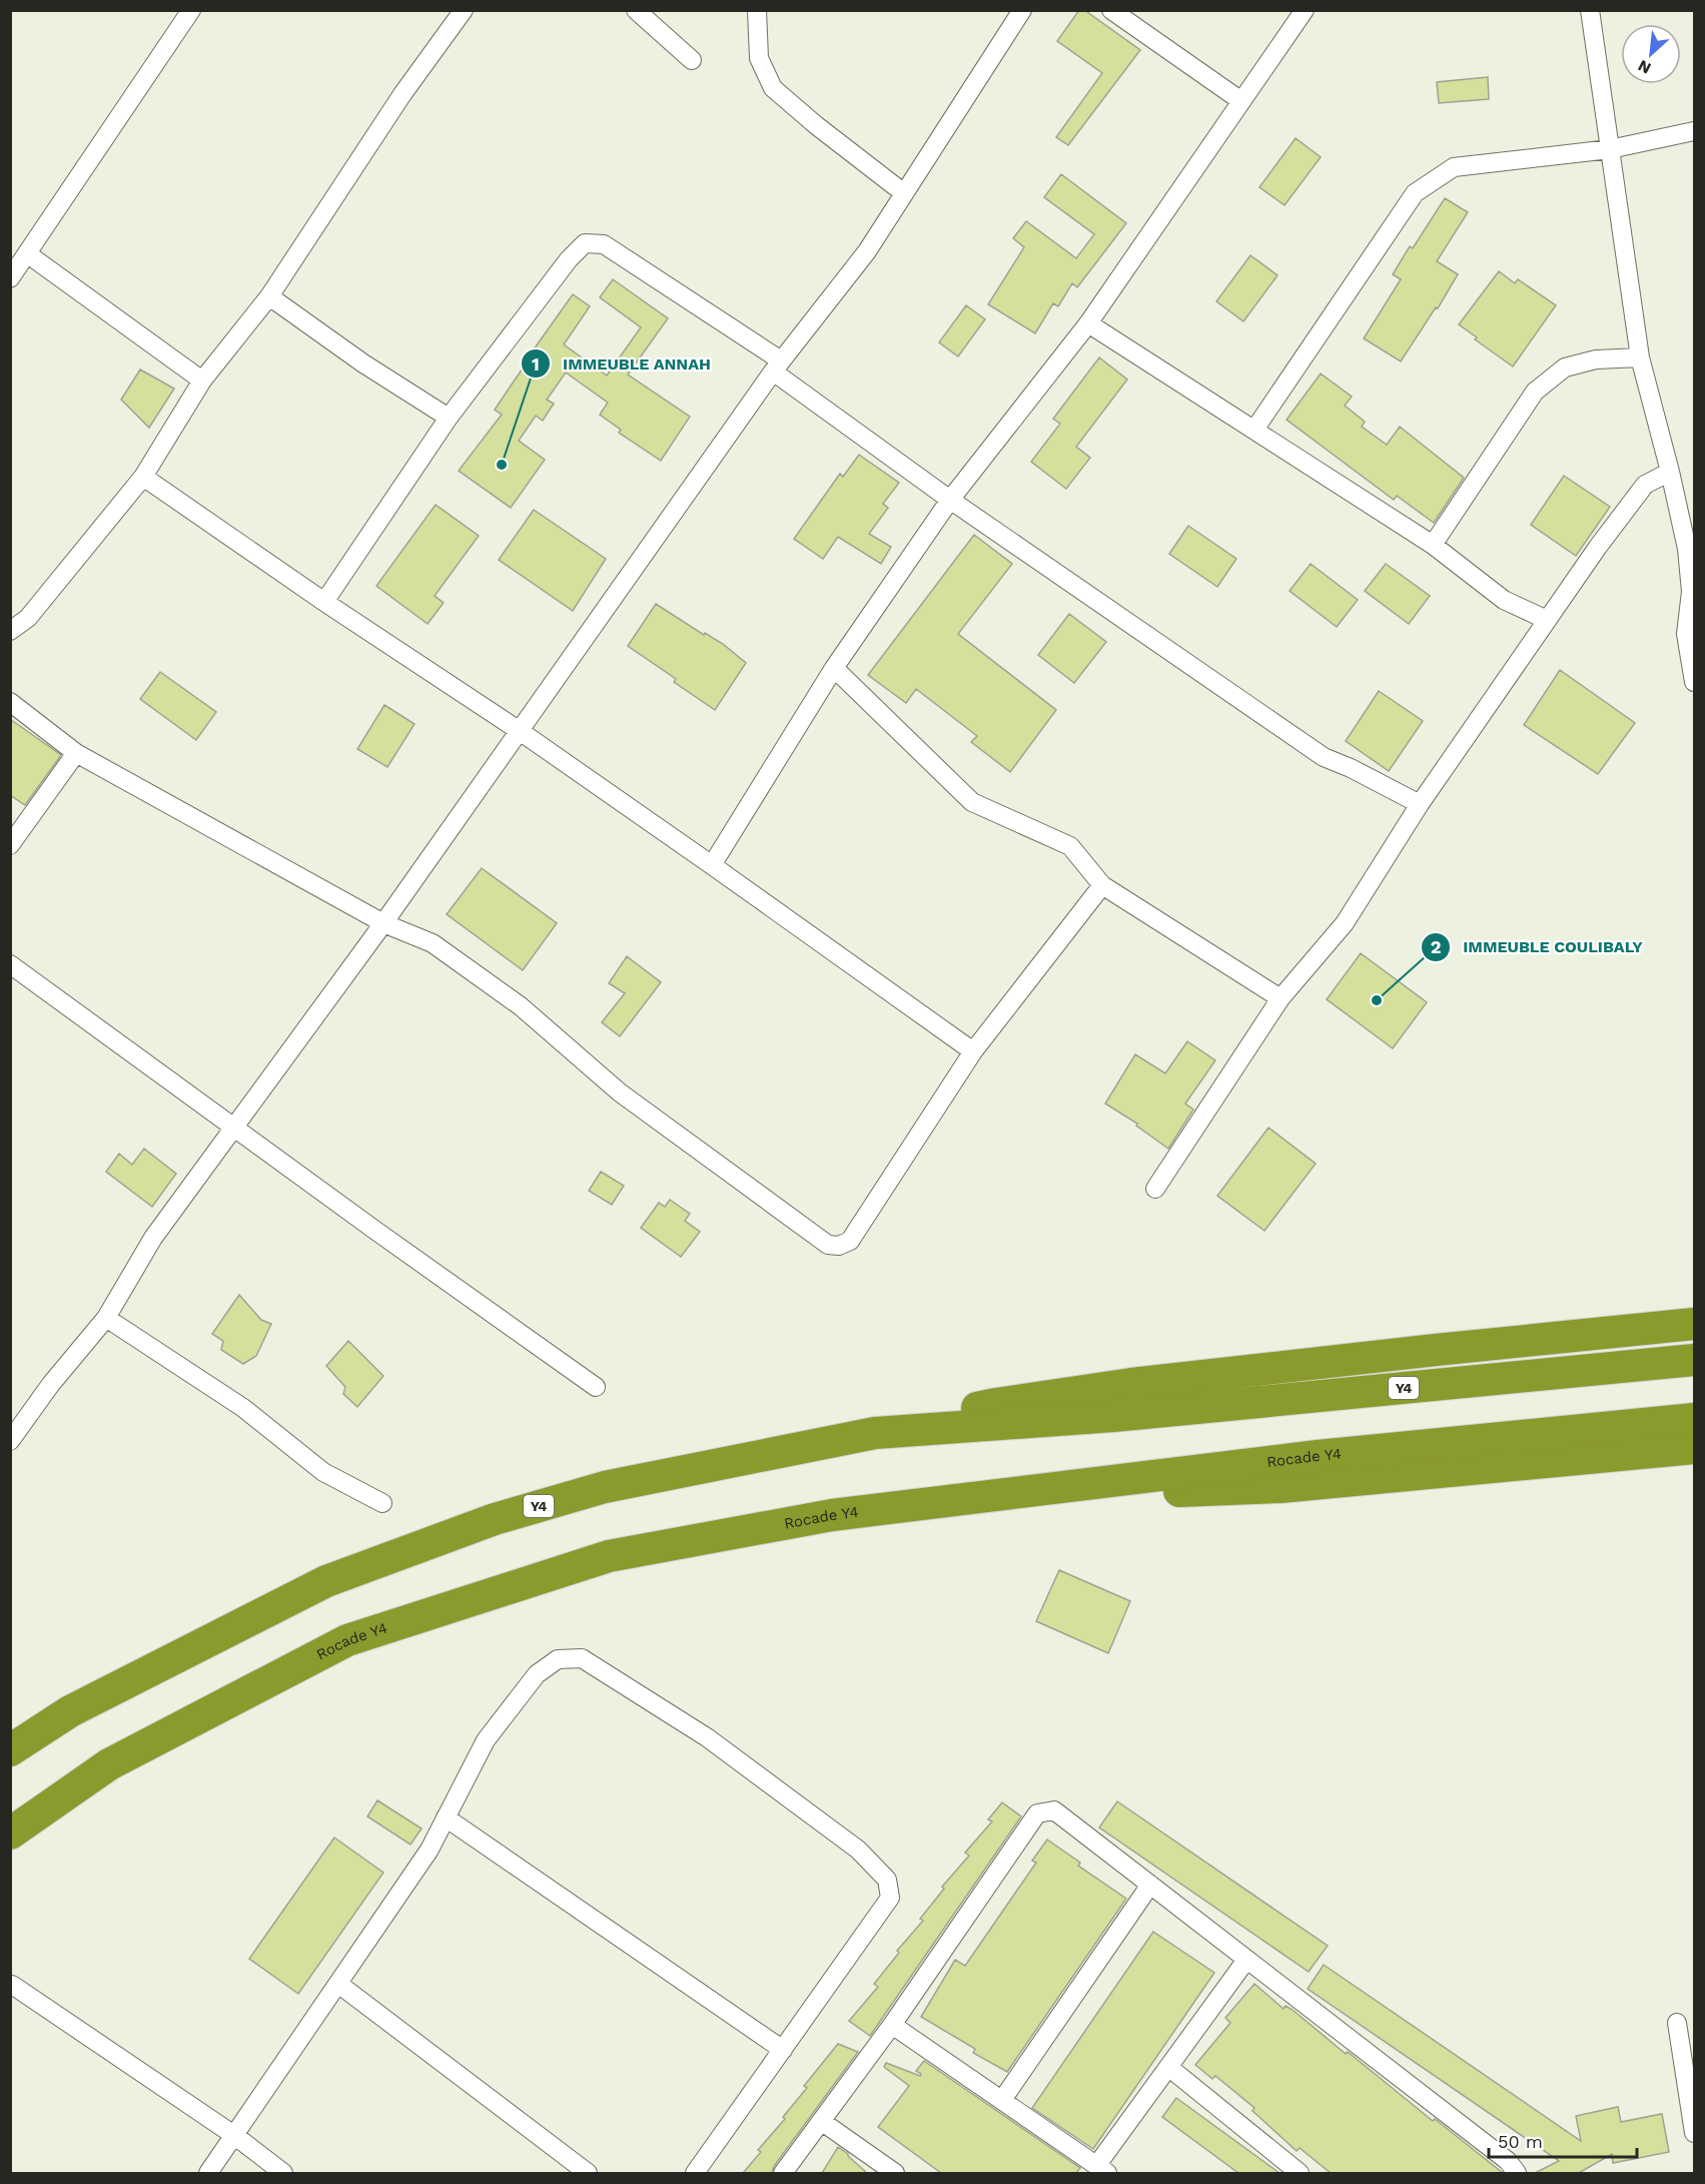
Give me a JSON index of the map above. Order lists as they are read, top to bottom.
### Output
{
  "streets": {
    "highway": ["Y4", "Rocade Y4"]
  },
  "places": ["IMMEUBLE ANNAH", "IMMEUBLE COULIBALY"],
  "scale_bar": "50 m",
  "north": "bottom left"
}
